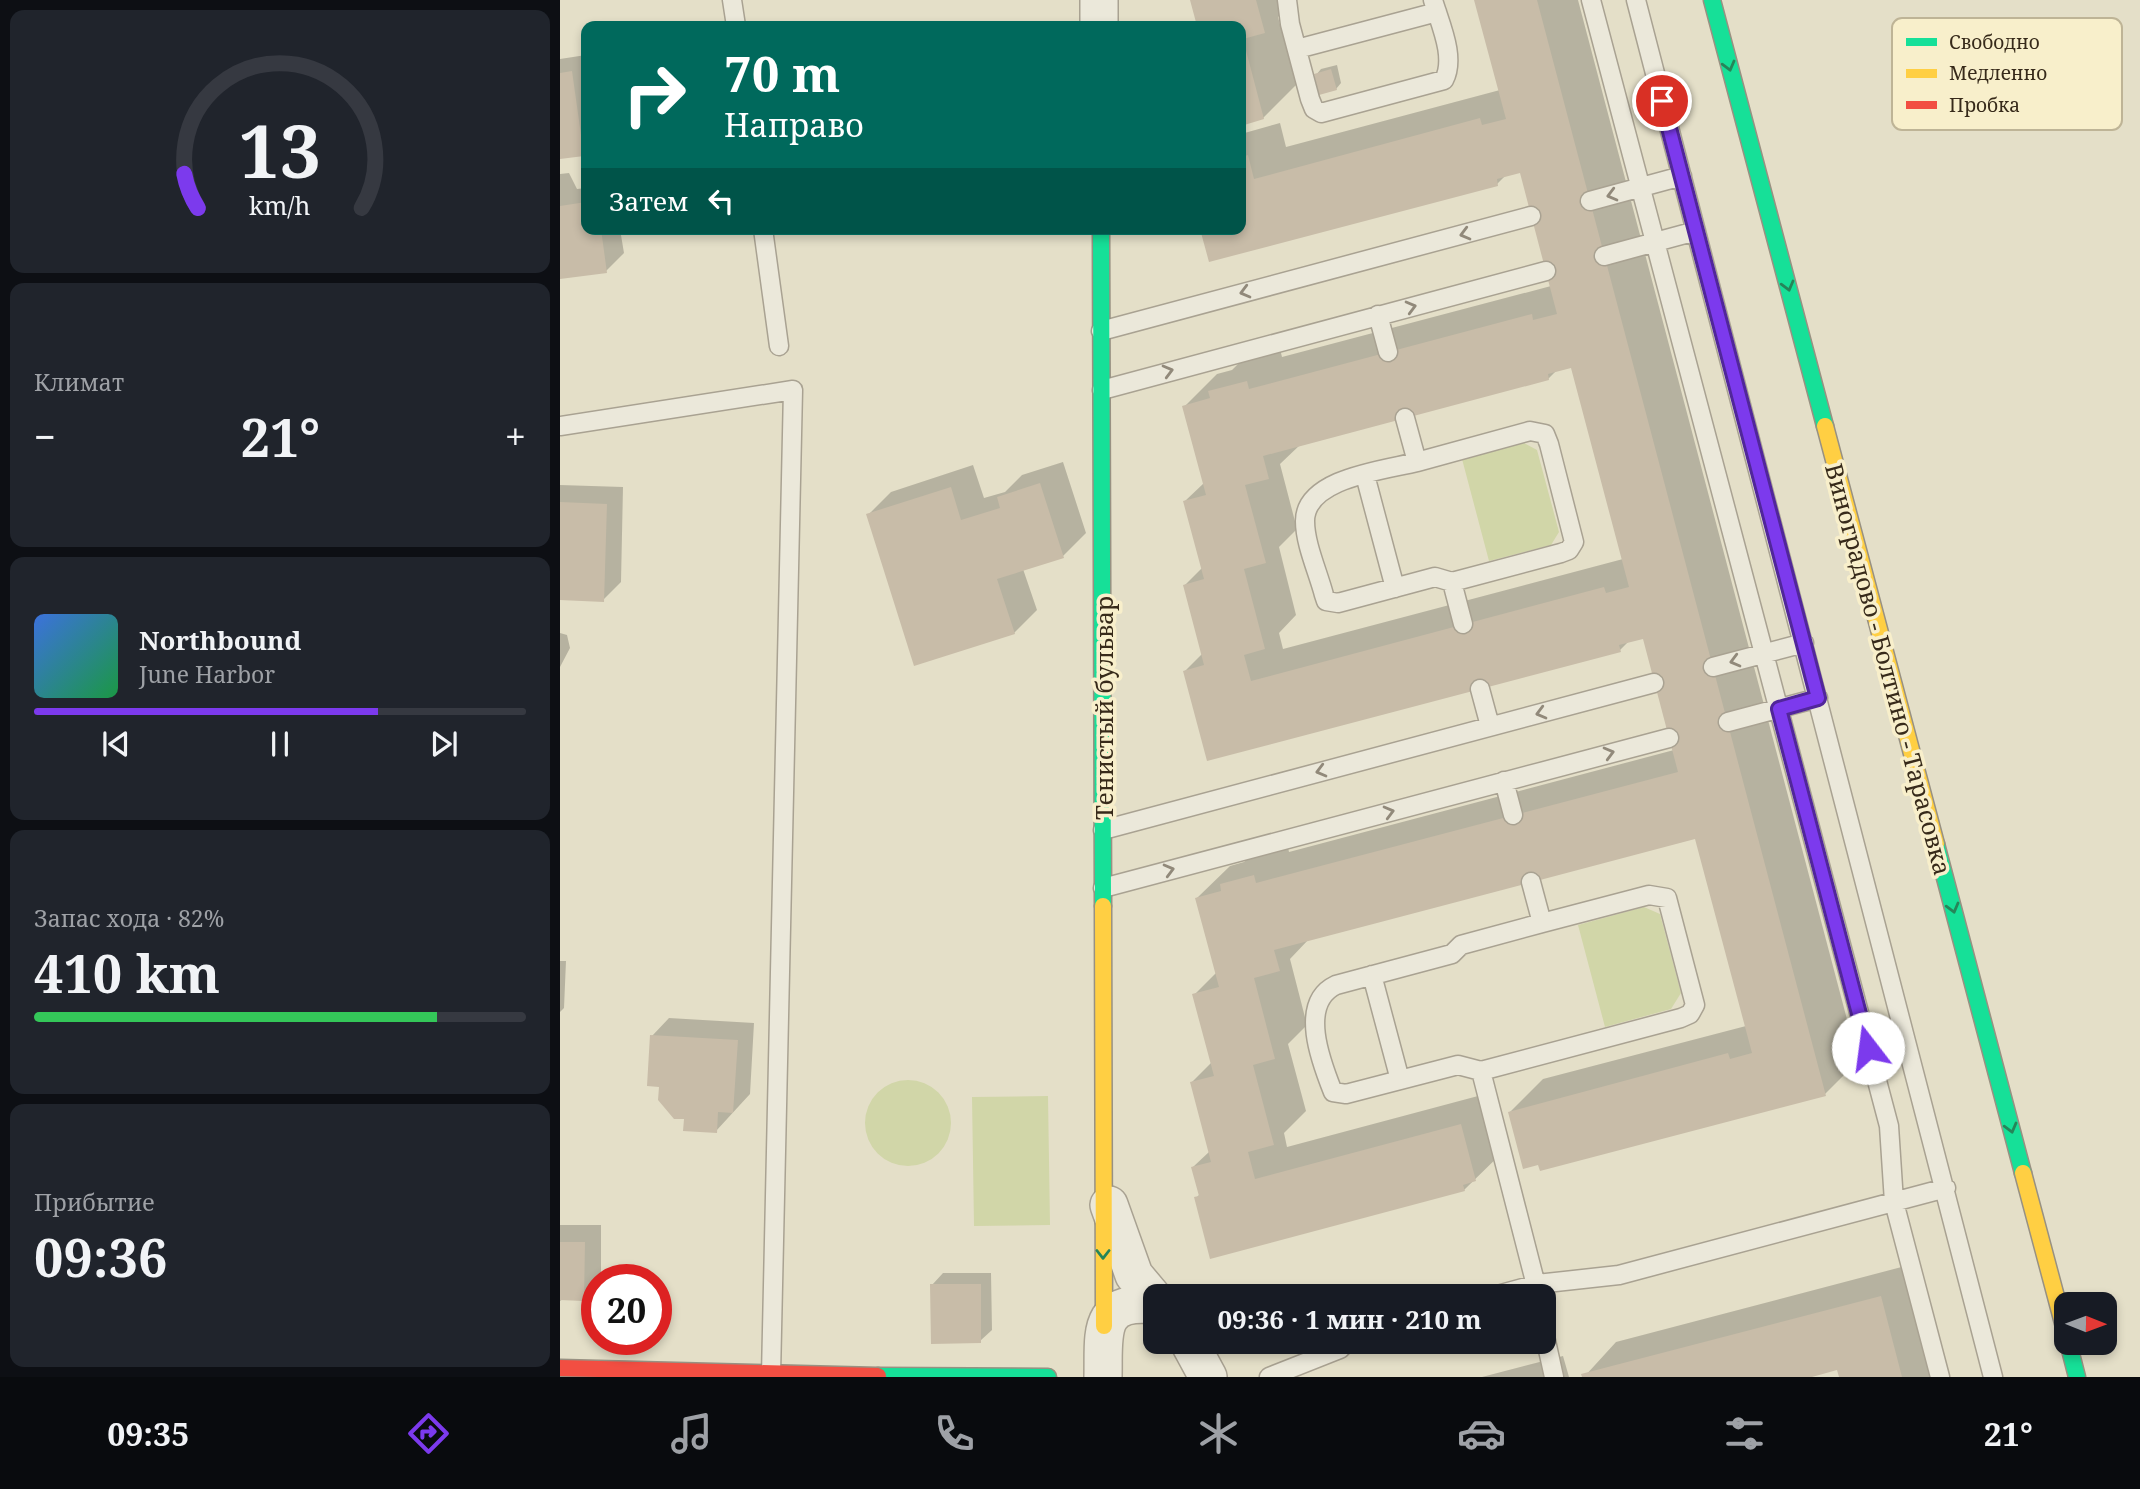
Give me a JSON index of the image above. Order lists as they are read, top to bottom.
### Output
{
  "streets": {
    "street": ["Виноградово - Болтино - Тарасовка", "Тенистый бульвар"]
  },
  "one_way": ["Виноградово - Болтино - Тарасовка"],
  "legend": ["Свободно", "Медленно", "Пробка"],
  "north": "right",
  "page": {
    "turn": ["70 m", "Направо"],
    "then": "Затем",
    "tile": [
      "Климат",
      ["Запас хода · 82%", "410 km"],
      ["Прибытие", "09:36"]
    ],
    "heat": ["−", "21°", "+"],
    "song": ["Northbound", "June Harbor"],
    "limit": "20",
    "trip": "09:36 · 1 мин · 210 m",
    "tabs": ["09:35", "21°"],
    "gauge": ["13", "km/h"]
  }
}
